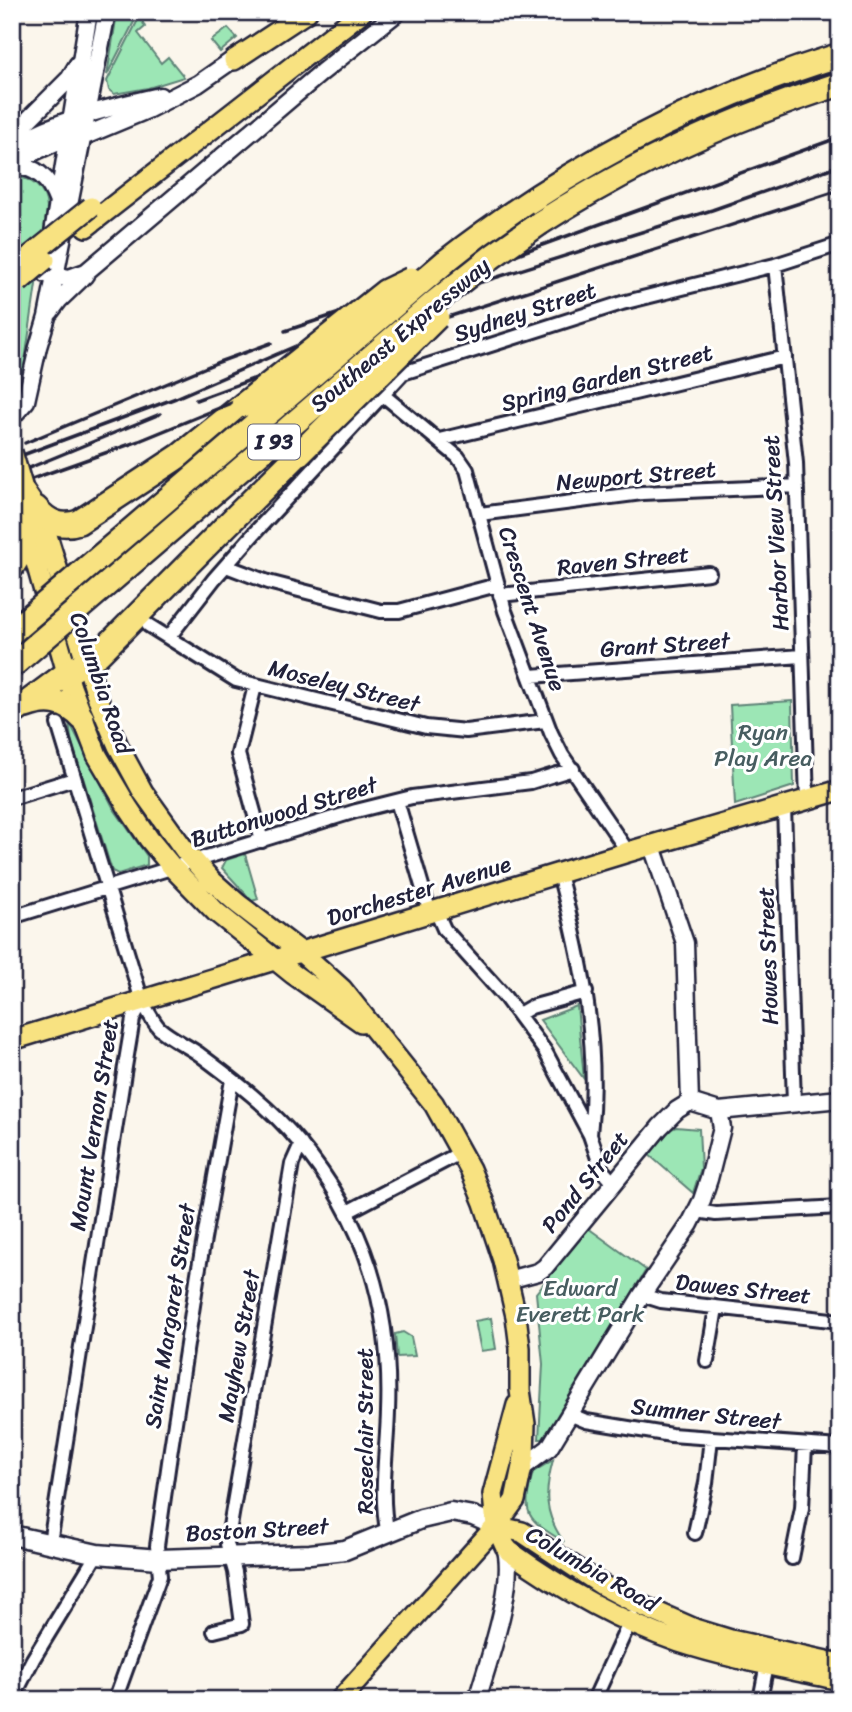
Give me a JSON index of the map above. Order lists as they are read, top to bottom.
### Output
{
  "streets": {
    "highway": ["Southeast Expressway", "I 93"],
    "main road": ["Columbia Road", "Dorchester Avenue", "Boston Street"],
    "street": [
      "Sydney Street",
      "Spring Garden Street",
      "Newport Street",
      "Harbor View Street",
      "Raven Street",
      "Crescent Avenue",
      "Grant Street",
      "Moseley Street",
      "Buttonwood Street",
      "Howes Street",
      "Mount Vernon Street",
      "Pond Street",
      "Dawes Street",
      "Saint Margaret Street",
      "Mayhew Street",
      "Sumner Street",
      "Roseclair Street"
    ]
  },
  "crossings": [
    ["Sydney Street", "Harbor View Street"],
    ["Sydney Street", "Raven Street"],
    ["Sydney Street", "Crescent Avenue"],
    ["Sydney Street", "Moseley Street"],
    ["Spring Garden Street", "Harbor View Street"],
    ["Spring Garden Street", "Crescent Avenue"],
    ["Newport Street", "Harbor View Street"],
    ["Newport Street", "Crescent Avenue"],
    ["Harbor View Street", "Grant Street"],
    ["Harbor View Street", "Dorchester Avenue"],
    ["Raven Street", "Crescent Avenue"],
    ["Crescent Avenue", "Grant Street"],
    ["Crescent Avenue", "Moseley Street"],
    ["Crescent Avenue", "Buttonwood Street"],
    ["Crescent Avenue", "Dorchester Avenue"],
    ["Columbia Road", "Buttonwood Street"],
    ["Columbia Road", "Dorchester Avenue"],
    ["Columbia Road", "Pond Street"],
    ["Columbia Road", "Boston Street"],
    ["Buttonwood Street", "Mount Vernon Street"],
    ["Dorchester Avenue", "Howes Street"],
    ["Dorchester Avenue", "Mount Vernon Street"],
    ["Dorchester Avenue", "Roseclair Street"],
    ["Mount Vernon Street", "Roseclair Street"],
    ["Mount Vernon Street", "Boston Street"],
    ["Saint Margaret Street", "Roseclair Street"],
    ["Saint Margaret Street", "Boston Street"],
    ["Mayhew Street", "Roseclair Street"],
    ["Mayhew Street", "Boston Street"],
    ["Roseclair Street", "Boston Street"]
  ],
  "parks": ["Ryan Play Area", "Edward Everett Park"]
}
